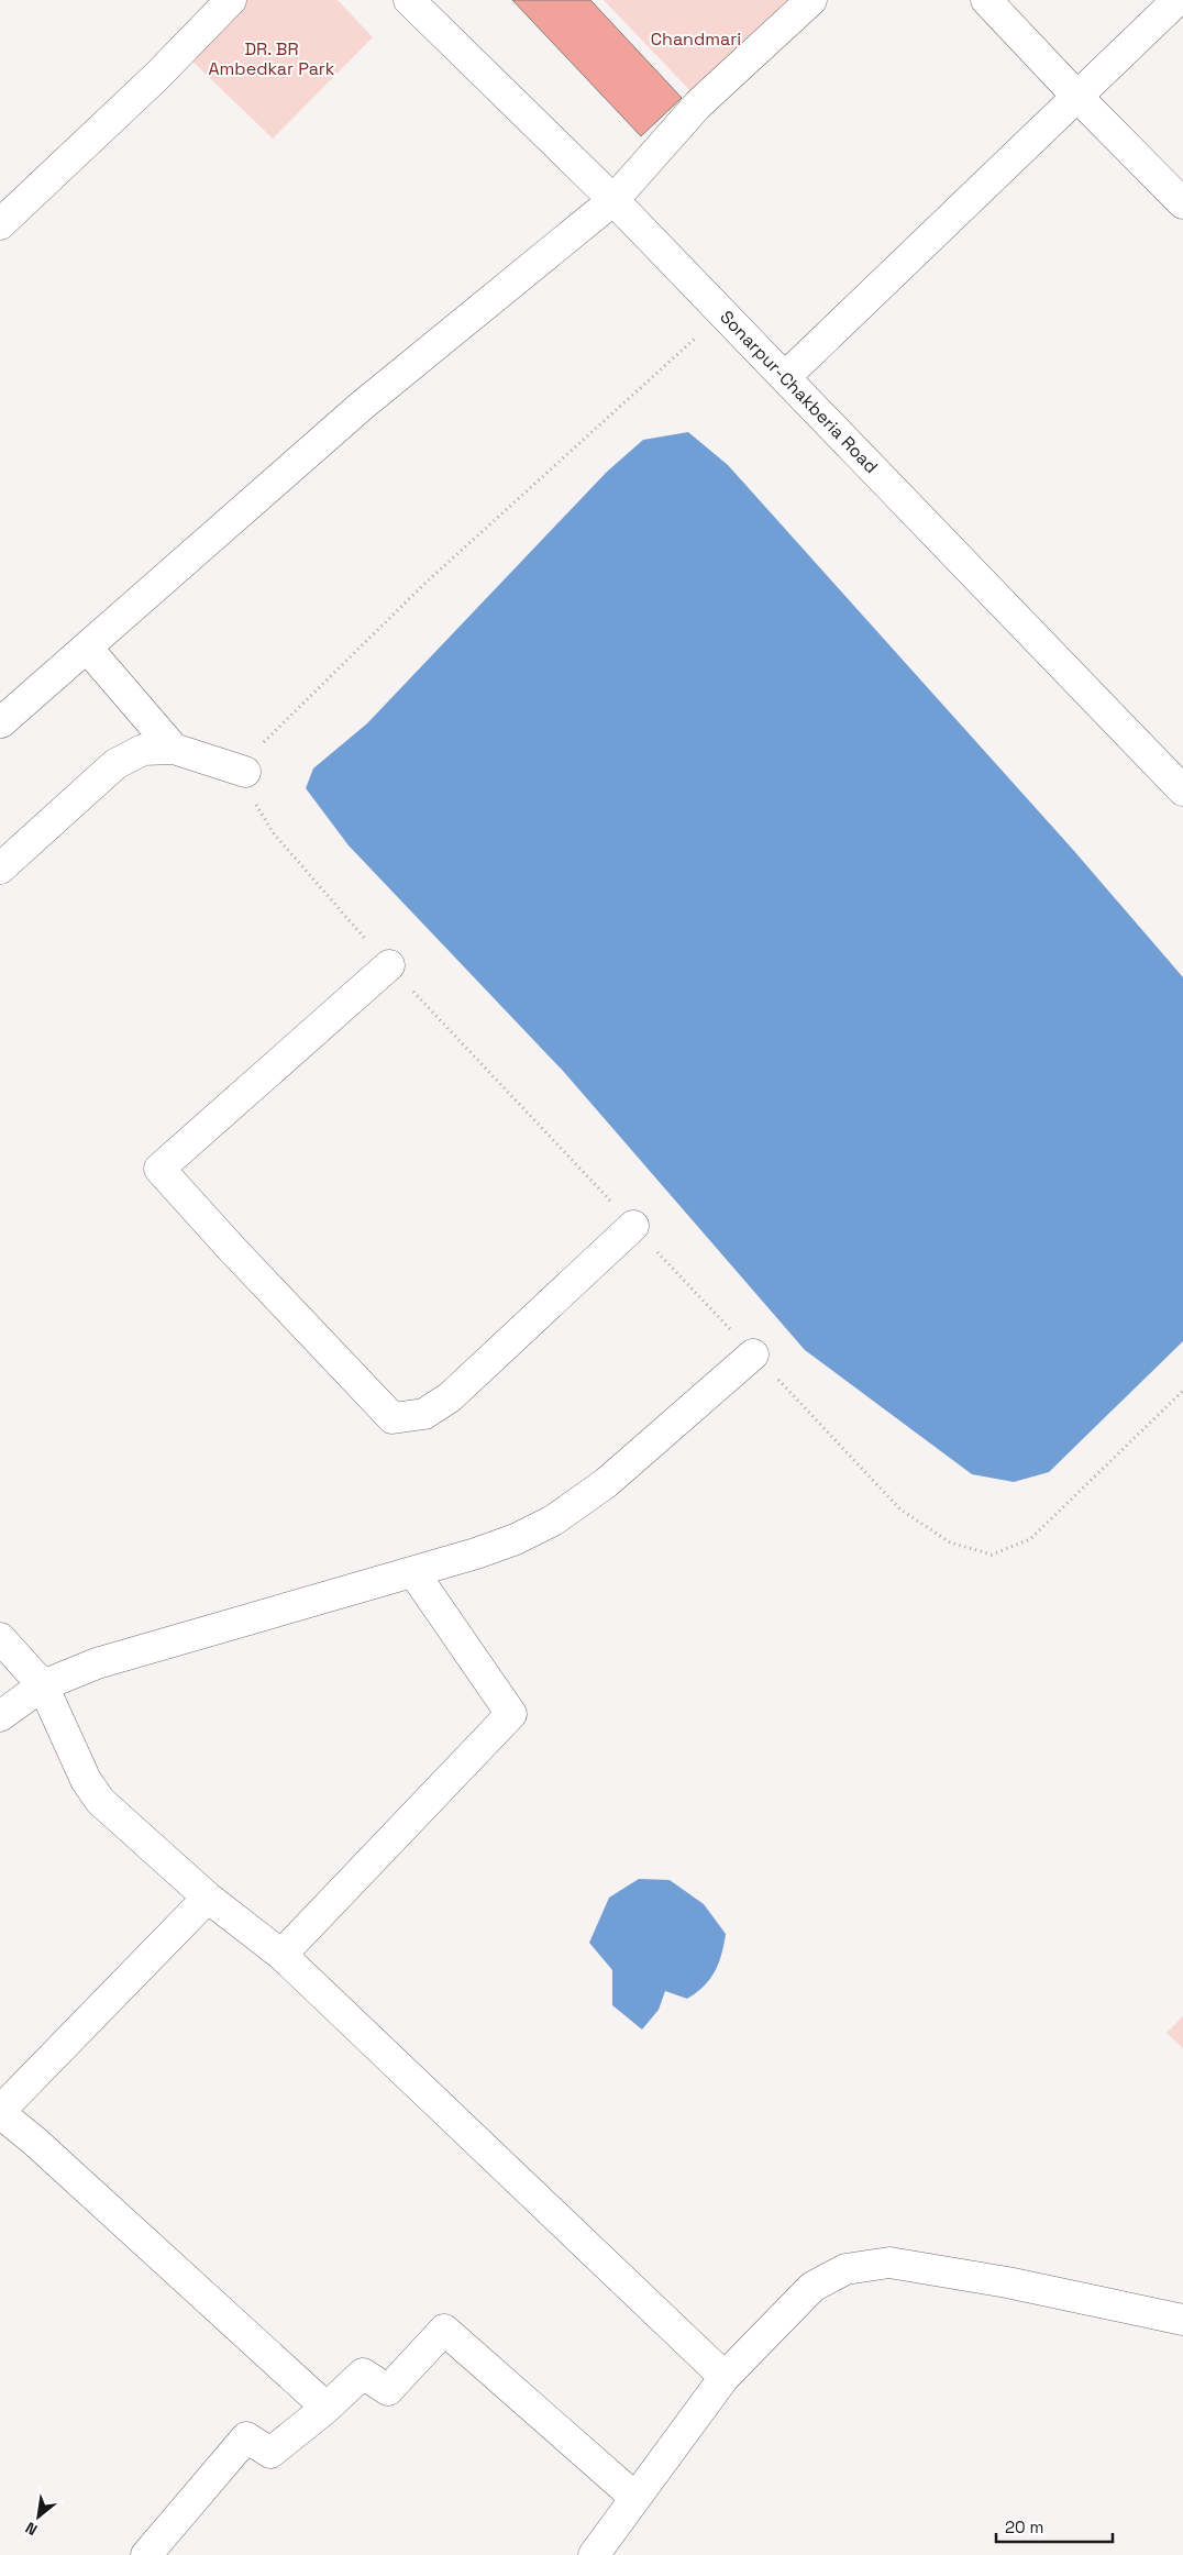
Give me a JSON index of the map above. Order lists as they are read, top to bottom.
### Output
{
  "streets": {
    "street": ["Sonarpur-Chakberia Road"]
  },
  "parks": ["Chandmari", "DR. BR Ambedkar Park"],
  "scale_bar": "20 m",
  "north": "bottom left"
}
